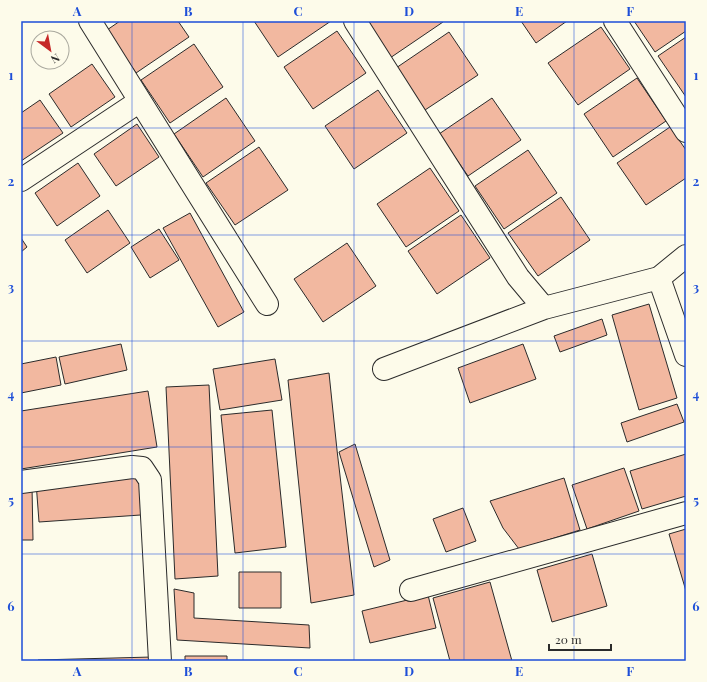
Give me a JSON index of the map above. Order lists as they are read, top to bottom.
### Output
{
  "scale_bar": "20 m",
  "north": "bottom right",
  "grid": {
    "columns": [
      "A",
      "B",
      "C",
      "D",
      "E",
      "F"
    ],
    "rows": [
      "1",
      "2",
      "3",
      "4",
      "5",
      "6"
    ]
  }
}
